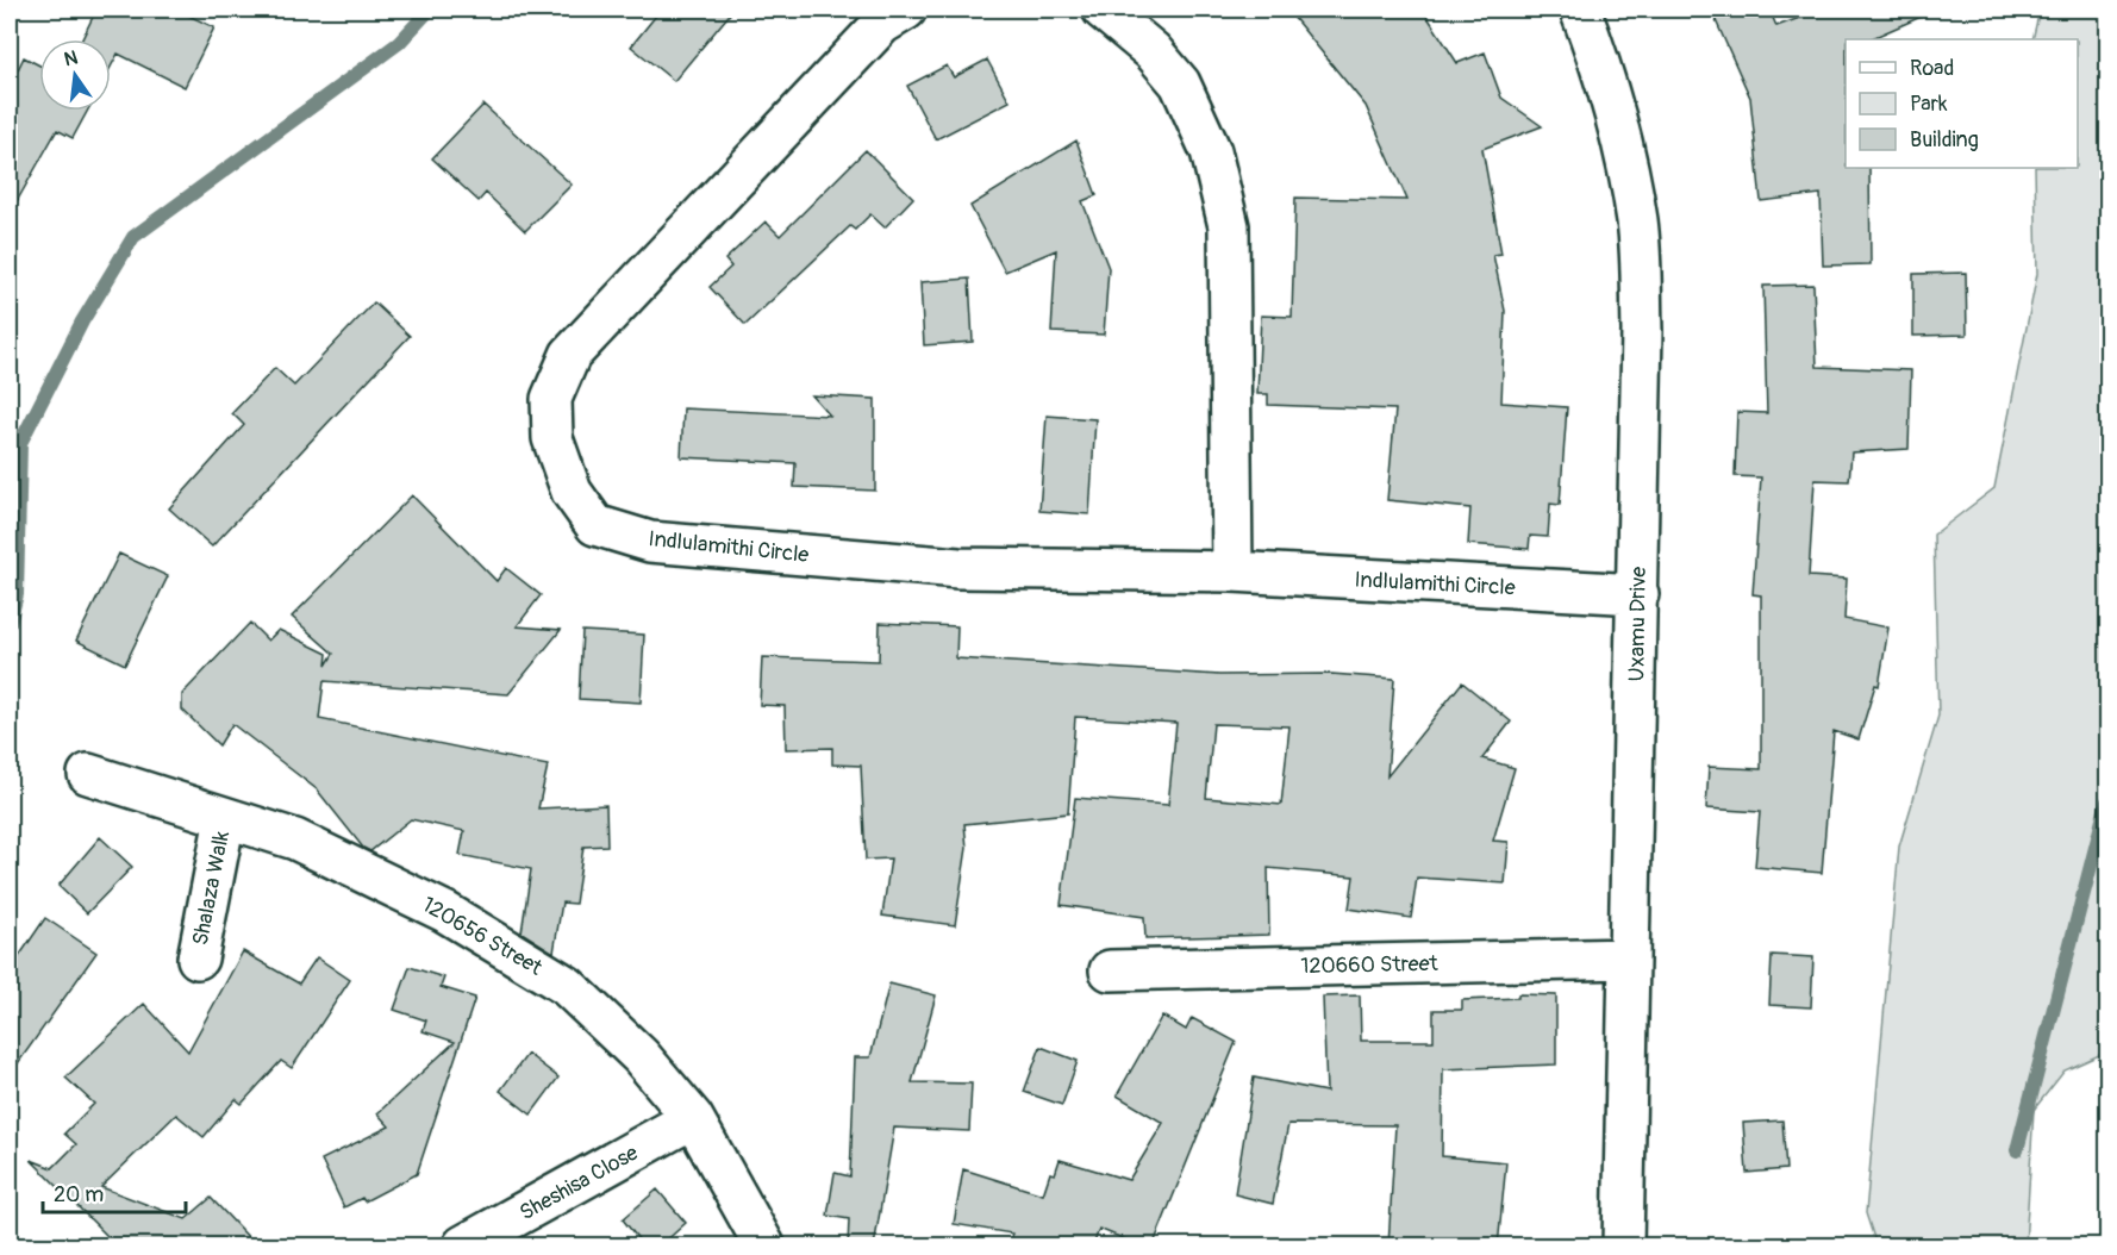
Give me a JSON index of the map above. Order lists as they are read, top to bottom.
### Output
{
  "streets": {
    "street": [
      "Indlulamithi Circle",
      "Uxamu Drive",
      "Shalaza Walk",
      "120656 Street",
      "120660 Street",
      "Sheshisa Close"
    ]
  },
  "crossings": [
    ["Indlulamithi Circle", "Uxamu Drive"],
    ["Uxamu Drive", "120660 Street"],
    ["Shalaza Walk", "120656 Street"],
    ["120656 Street", "Sheshisa Close"]
  ],
  "legend": ["Road", "Park", "Building"],
  "scale_bar": "20 m",
  "north": "top"
}
